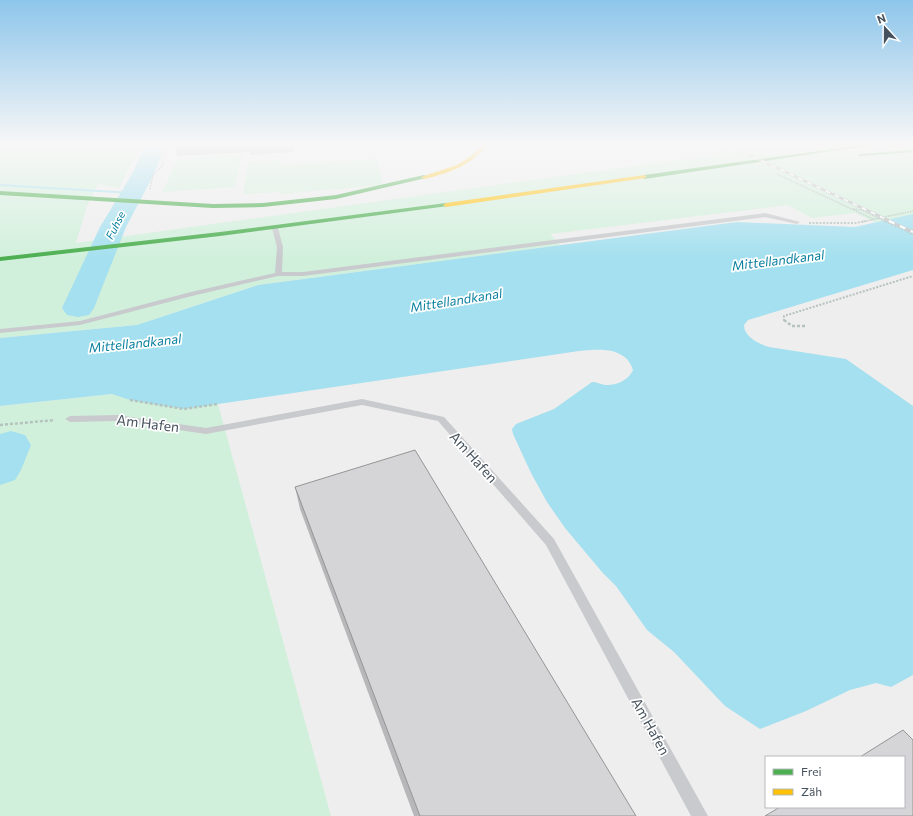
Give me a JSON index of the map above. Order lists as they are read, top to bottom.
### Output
{
  "streets": {
    "lane": ["Am Hafen"]
  },
  "water": ["Fuhse", "Mittellandkanal"],
  "legend": ["Frei", "Zäh"],
  "north": "top"
}
